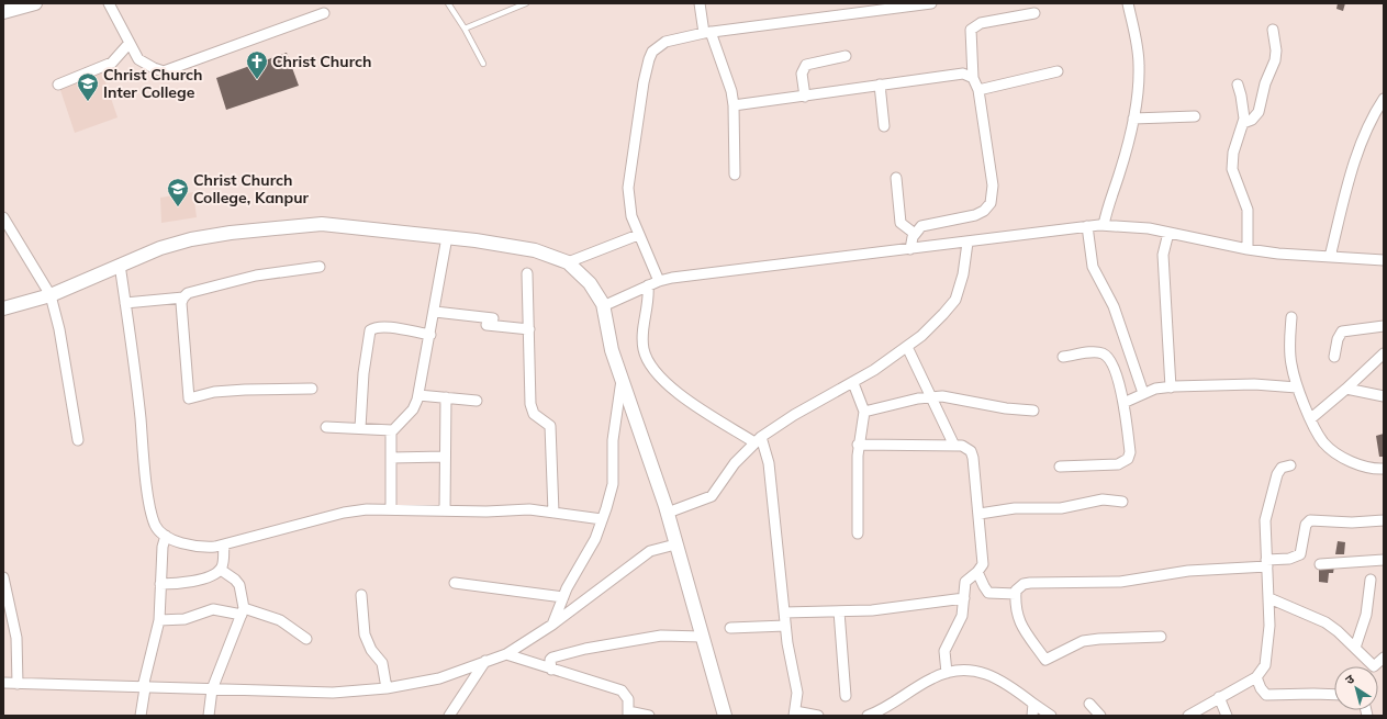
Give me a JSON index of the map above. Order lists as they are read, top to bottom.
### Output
{
  "places": {
    "church": ["Christ Church"],
    "school or university": ["Christ Church Inter College", "Christ Church College, Kanpur"]
  },
  "north": "top left"
}
